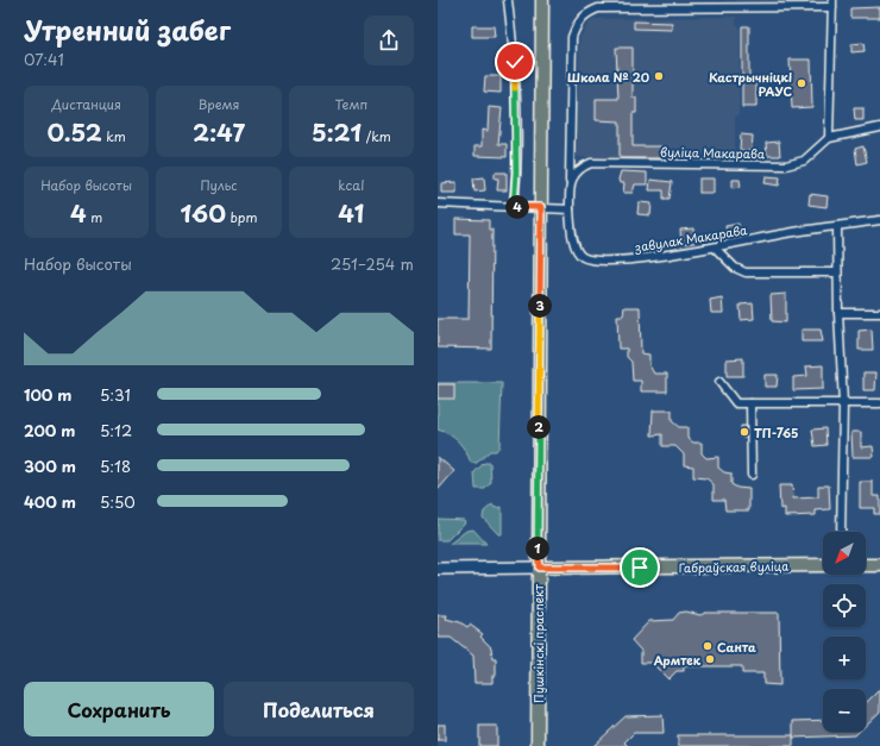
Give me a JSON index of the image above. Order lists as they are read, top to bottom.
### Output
{
  "streets": {
    "main road": ["Габраўская вуліца", "Пушкінскі праспект"],
    "street": ["вуліца Макарава", "завулак Макарава"]
  },
  "crossings": [
    ["Габраўская вуліца", "Пушкінскі праспект"]
  ],
  "places": [
    "Школа № 20",
    "Кастрычніцкі РАУС",
    "ТП-765",
    "Санта",
    "Армтек"
  ],
  "north": "bottom left",
  "page": {
    "heading": ["Утренний забег", "07:41"],
    "stats": [
      ["Дистанция", "0.52 km"],
      ["Время", "2:47"],
      ["Темп", "5:21 /km"],
      ["Набор высоты", "4 m"],
      ["Пульс", "160 bpm"],
      ["kcal", "41"]
    ],
    "pins": [
      "4",
      "3",
      "2",
      "1"
    ],
    "chart": ["Набор высоты", "251–254 m"],
    "list": [
      {
        "name": "100 m",
        "note": "5:31"
      },
      {
        "name": "200 m",
        "note": "5:12"
      },
      {
        "name": "300 m",
        "note": "5:18"
      },
      {
        "name": "400 m",
        "note": "5:50"
      }
    ],
    "map_buttons": ["+", "−"],
    "buttons": ["Сохранить", "Поделиться"]
  }
}
